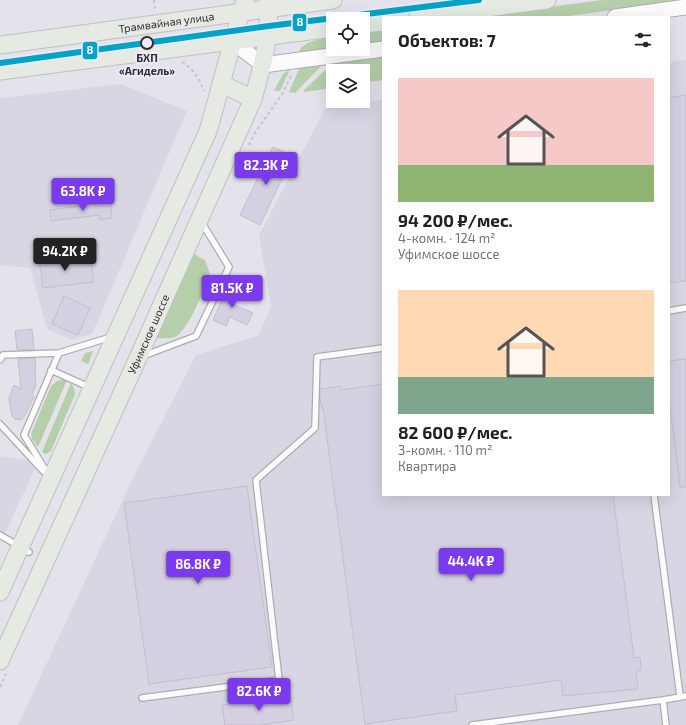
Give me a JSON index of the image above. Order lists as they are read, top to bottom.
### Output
{
  "streets": {
    "main road": ["Трамвайная улица", "Уфимское шоссе"]
  },
  "crossings": [
    ["Трамвайная улица", "Уфимское шоссе"]
  ],
  "places": ["БХП «Агидель»"],
  "lines": ["transit line 8"],
  "page": {
    "heading": "Объектов: 7",
    "list": [
      {
        "name": "94 200 ₽/мес.",
        "note": "4-комн. · 124 m² · Уфимское шоссе"
      },
      {
        "name": "82 600 ₽/мес.",
        "note": "3-комн. · 110 m² · Квартира"
      }
    ],
    "price": [
      "82.3K ₽",
      "63.8K ₽",
      "94.2K ₽",
      "81.5K ₽",
      "44.4K ₽",
      "86.8K ₽",
      "82.6K ₽"
    ]
  }
}
